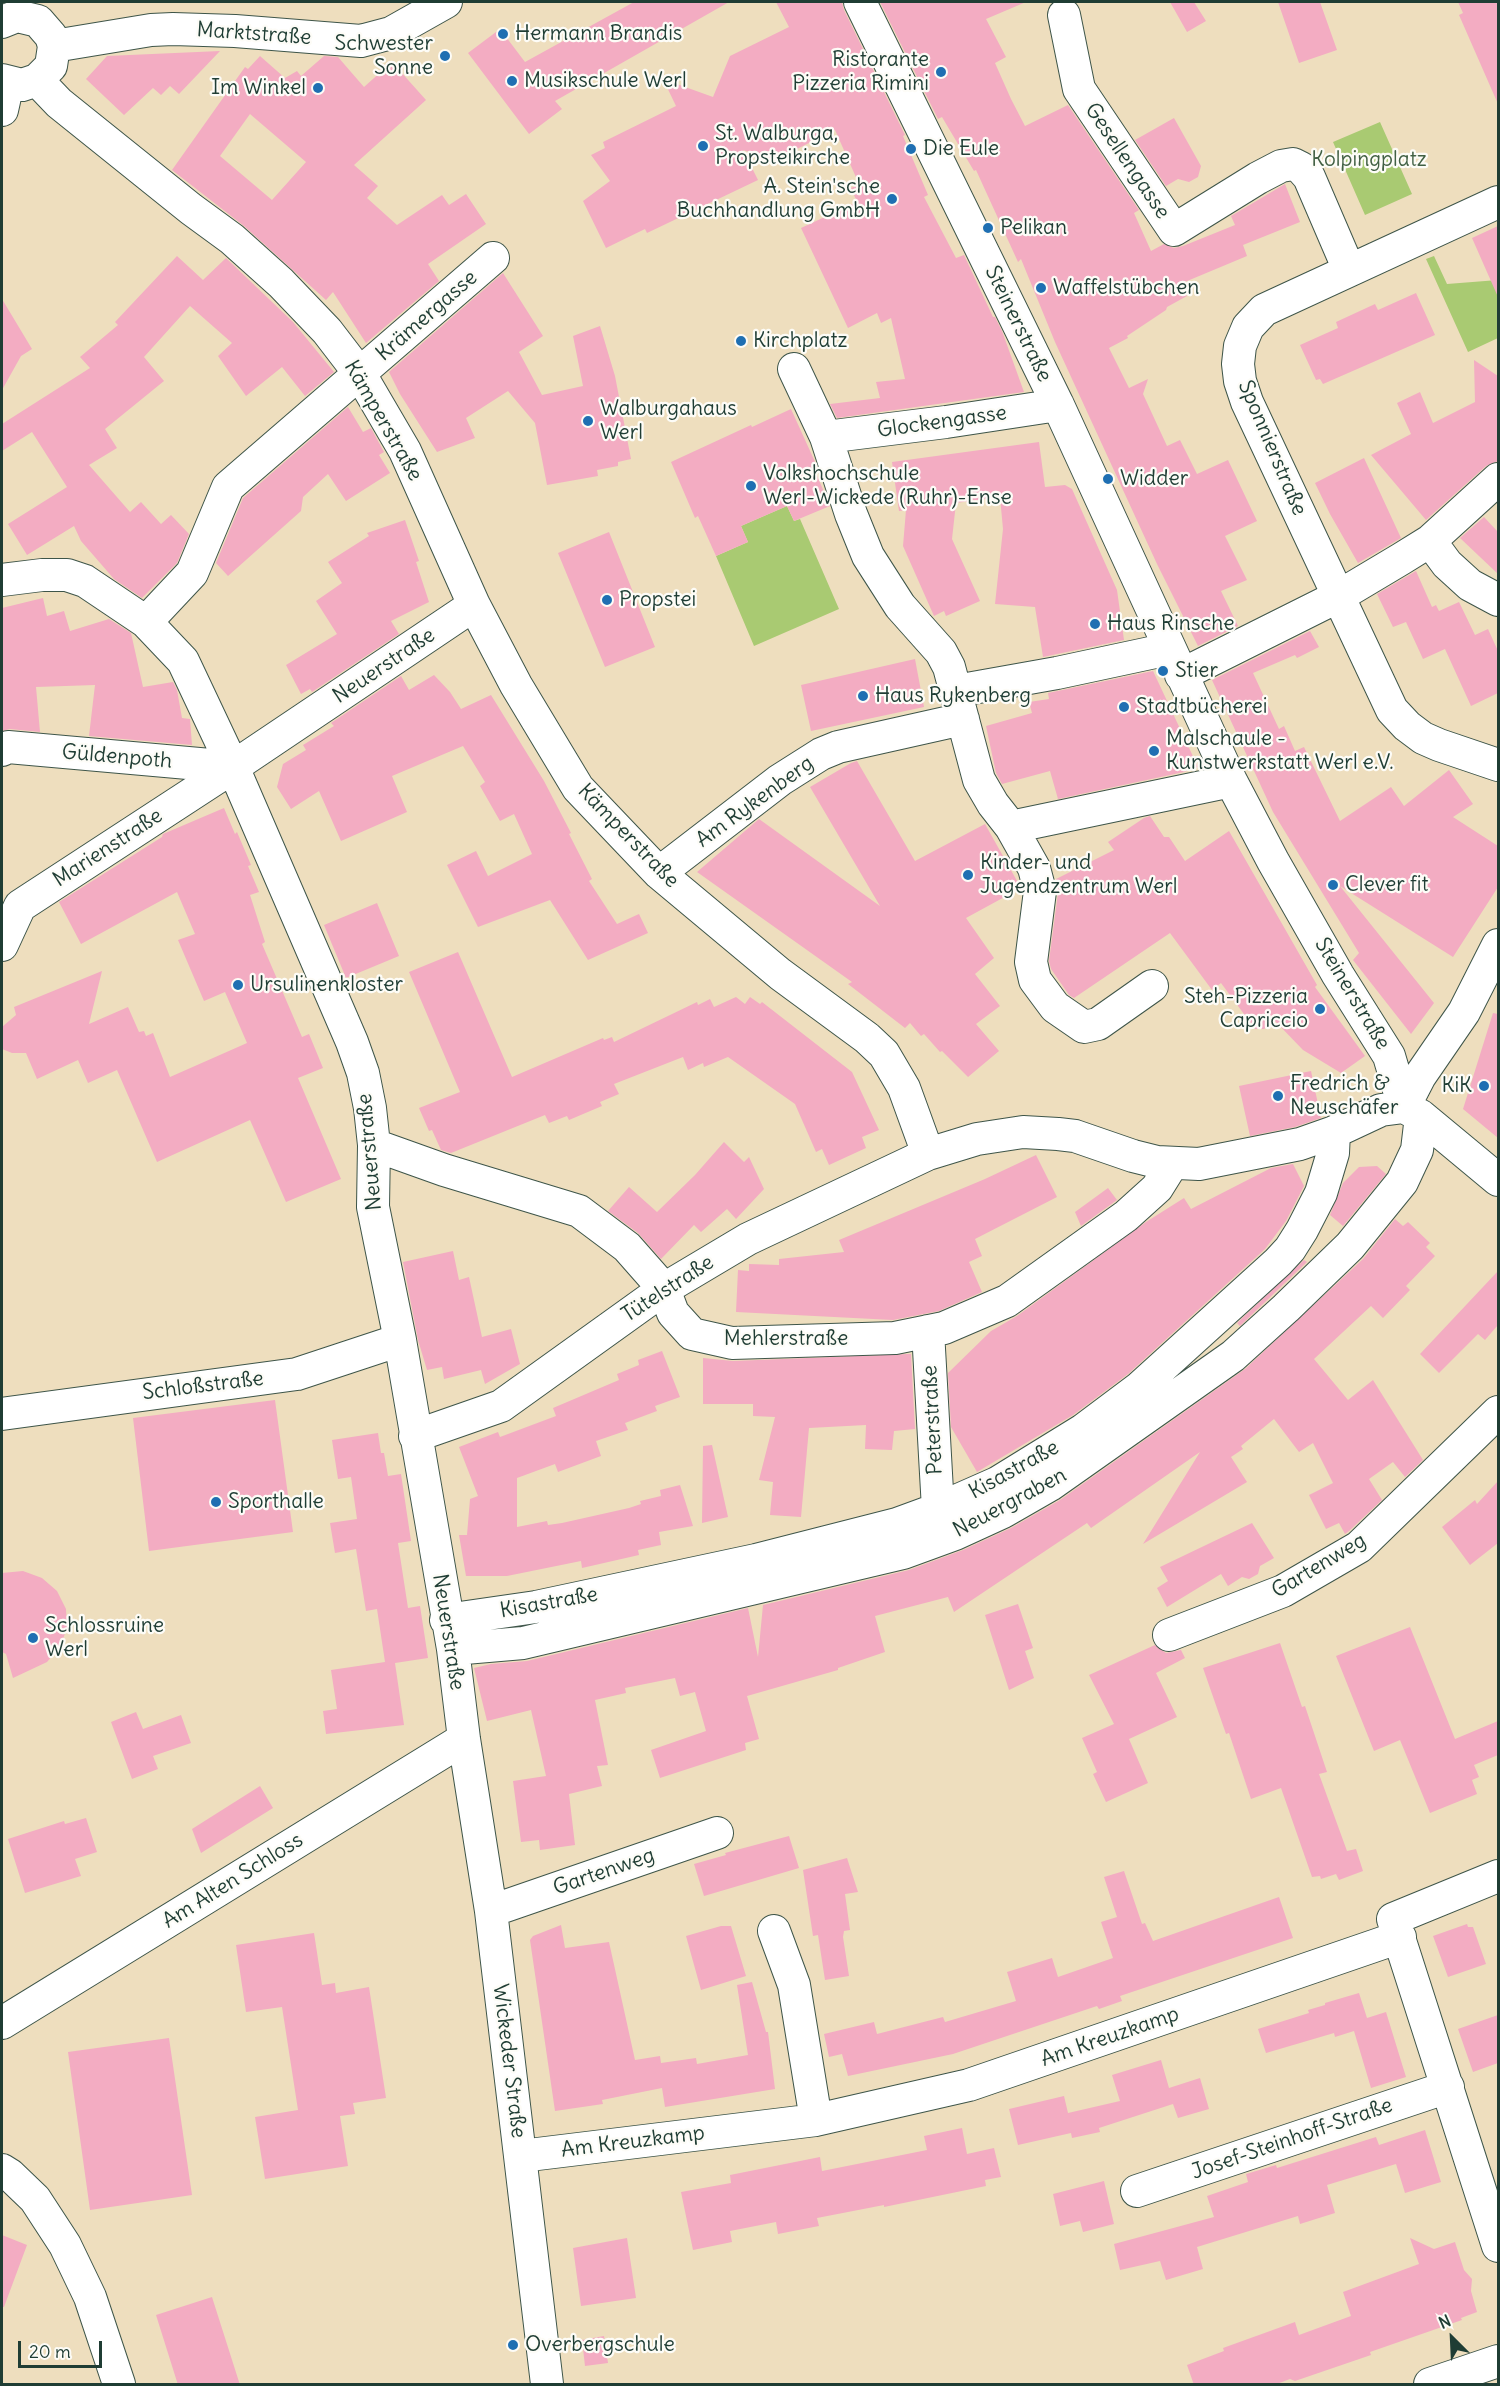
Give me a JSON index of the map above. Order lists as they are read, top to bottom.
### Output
{
  "streets": {
    "street": [
      "Marktstraße",
      "Gesellengasse",
      "Krämergasse",
      "Steinerstraße",
      "Kämperstraße",
      "Glockengasse",
      "Sponnierstraße",
      "Neuerstraße",
      "Güldenpoth",
      "Am Rykenberg",
      "Marienstraße",
      "Tütelstraße",
      "Mehlerstraße",
      "Schloßstraße",
      "Peterstraße",
      "Kisastraße",
      "Neuergraben",
      "Gartenweg",
      "Am Alten Schloss",
      "Am Kreuzkamp",
      "Wickeder Straße",
      "Josef-Steinhoff-Straße"
    ]
  },
  "crossings": [
    ["Gesellengasse", "Sponnierstraße"],
    ["Krämergasse", "Kämperstraße"],
    ["Steinerstraße", "Glockengasse"],
    ["Steinerstraße", "Neuergraben"],
    ["Kämperstraße", "Neuerstraße"],
    ["Kämperstraße", "Am Rykenberg"],
    ["Kämperstraße", "Tütelstraße"],
    ["Neuerstraße", "Güldenpoth"],
    ["Neuerstraße", "Marienstraße"],
    ["Neuerstraße", "Tütelstraße"],
    ["Neuerstraße", "Mehlerstraße"],
    ["Neuerstraße", "Schloßstraße"],
    ["Neuerstraße", "Kisastraße"],
    ["Neuerstraße", "Neuergraben"],
    ["Neuerstraße", "Am Alten Schloss"],
    ["Neuerstraße", "Wickeder Straße"],
    ["Güldenpoth", "Marienstraße"],
    ["Tütelstraße", "Mehlerstraße"],
    ["Mehlerstraße", "Peterstraße"],
    ["Peterstraße", "Kisastraße"],
    ["Kisastraße", "Neuergraben"],
    ["Gartenweg", "Wickeder Straße"],
    ["Am Alten Schloss", "Wickeder Straße"],
    ["Am Kreuzkamp", "Wickeder Straße"]
  ],
  "parks": ["Kolpingplatz"],
  "places": [
    "Hermann Brandis",
    "Schwester Sonne",
    "Ristorante Pizzeria Rimini",
    "Musikschule Werl",
    "Im Winkel",
    "St. Walburga, Propsteikirche",
    "Die Eule",
    "A. Stein'sche Buchhandlung GmbH",
    "Pelikan",
    "Waffelstübchen",
    "Kirchplatz",
    "Walburgahaus Werl",
    "Widder",
    "Volkshochschule Werl-Wickede (Ruhr)-Ense",
    "Propstei",
    "Haus Rinsche",
    "Stier",
    "Haus Rykenberg",
    "Stadtbücherei",
    "Malschaule - Kunstwerkstatt Werl e.V.",
    "Kinder- und Jugendzentrum Werl",
    "Clever fit",
    "Ursulinenkloster",
    "Steh-Pizzeria Capriccio",
    "KiK",
    "Fredrich & Neuschäfer",
    "Sporthalle",
    "Schlossruine Werl",
    "Overbergschule"
  ],
  "scale_bar": "20 m",
  "north": "top left"
}
